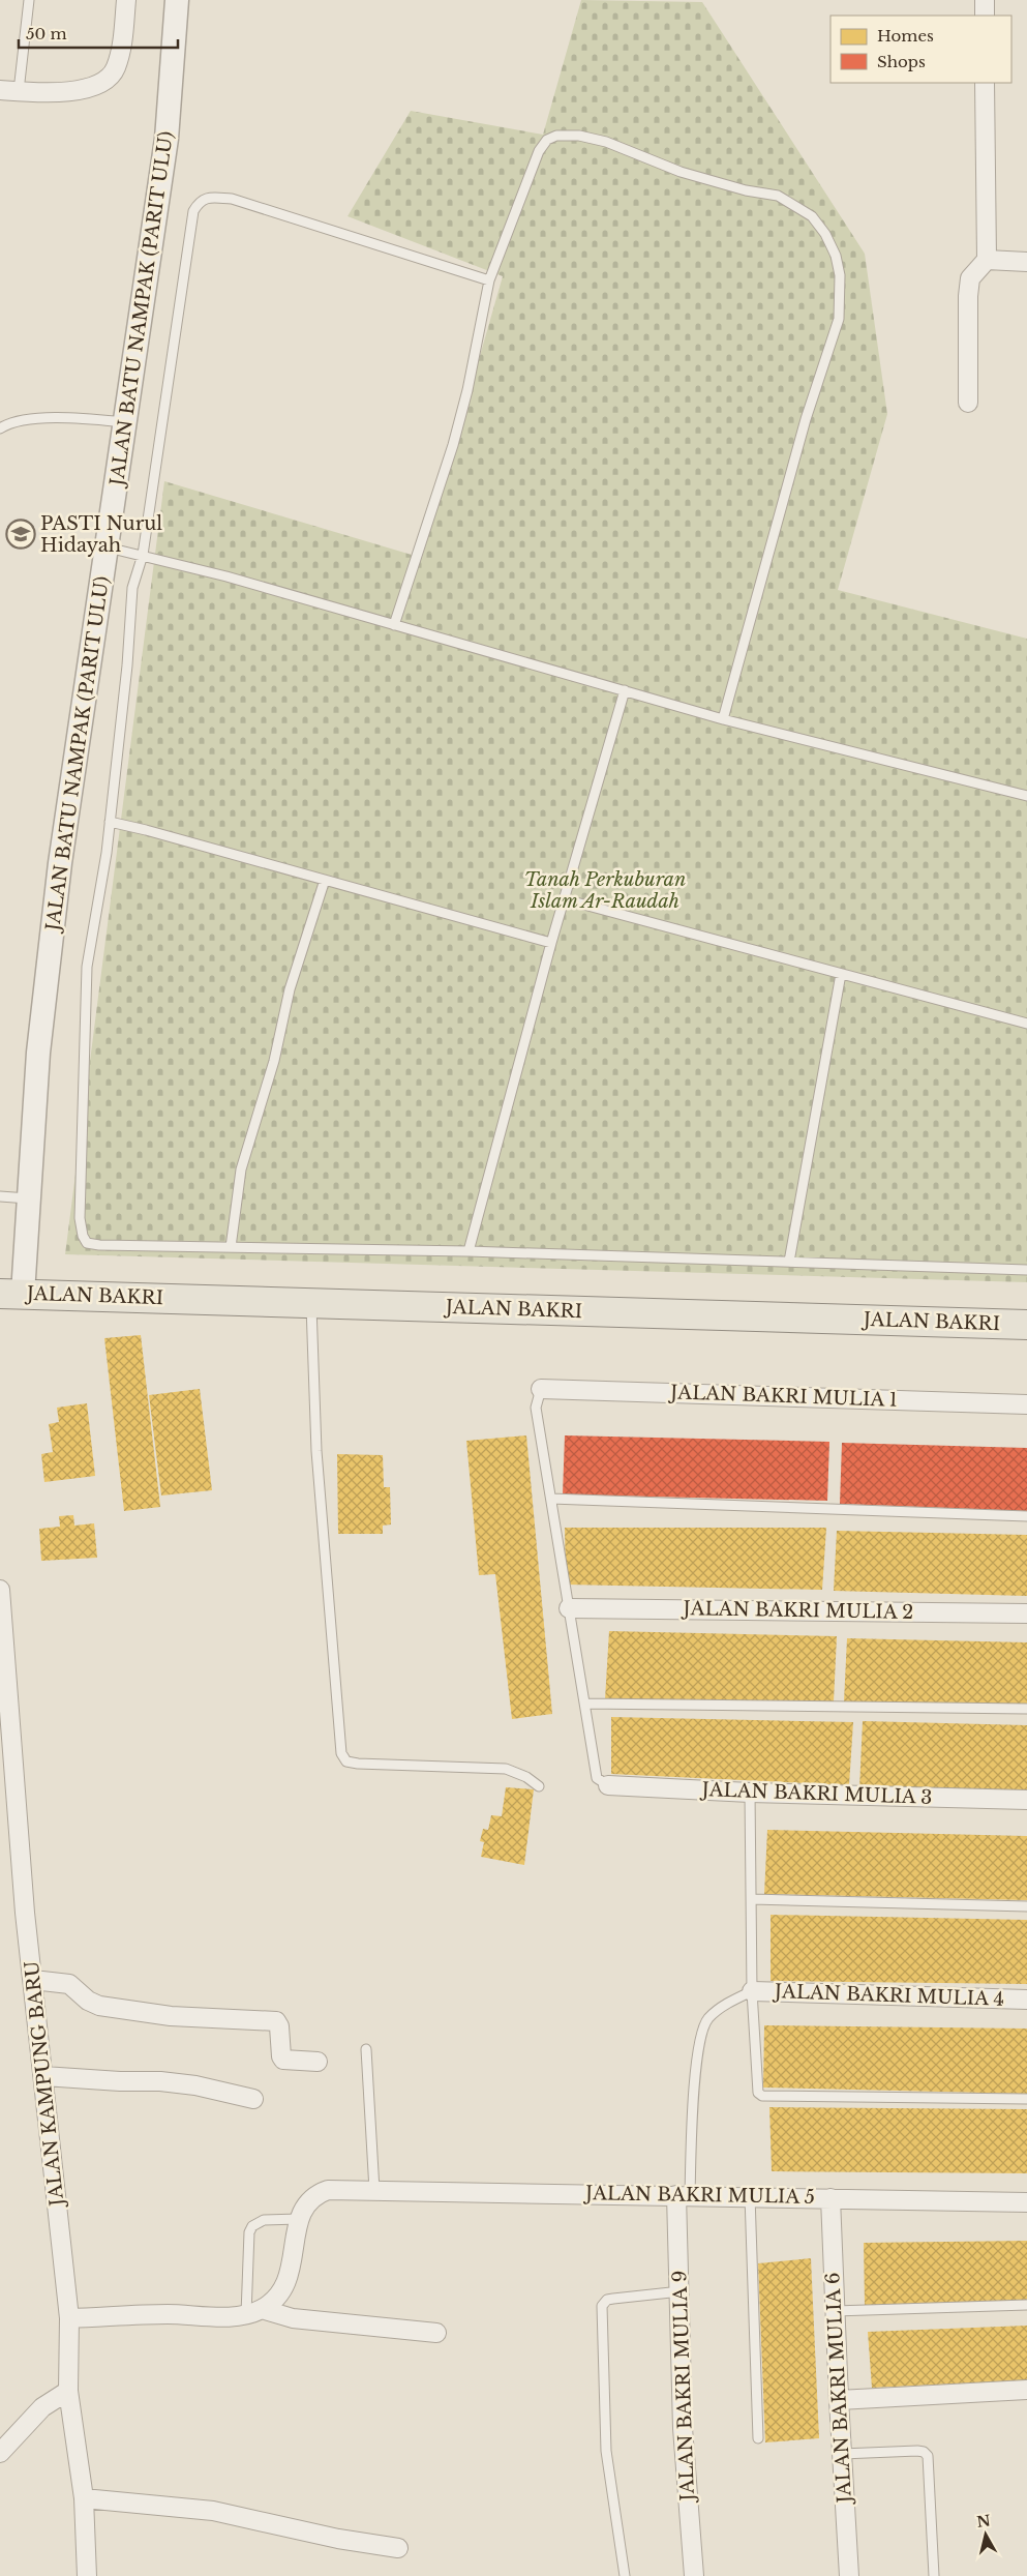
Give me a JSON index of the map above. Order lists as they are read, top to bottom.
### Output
{
  "streets": {
    "main road": ["JALAN BAKRI"],
    "street": [
      "JALAN BATU NAMPAK (PARIT ULU)",
      "JALAN BAKRI MULIA 1",
      "JALAN BAKRI MULIA 2",
      "JALAN BAKRI MULIA 3",
      "JALAN BAKRI MULIA 4",
      "JALAN KAMPUNG BARU",
      "JALAN BAKRI MULIA 5",
      "JALAN BAKRI MULIA 9",
      "JALAN BAKRI MULIA 6"
    ]
  },
  "crossings": [
    ["JALAN BATU NAMPAK (PARIT ULU)", "JALAN BAKRI"],
    ["JALAN BAKRI MULIA 5", "JALAN BAKRI MULIA 9"],
    ["JALAN BAKRI MULIA 5", "JALAN BAKRI MULIA 6"]
  ],
  "parks": ["Tanah Perkuburan Islam Ar-Raudah"],
  "places": {
    "school or university": ["PASTI Nurul Hidayah"]
  },
  "legend": ["Homes", "Shops"],
  "scale_bar": "50 m",
  "north": "top"
}
